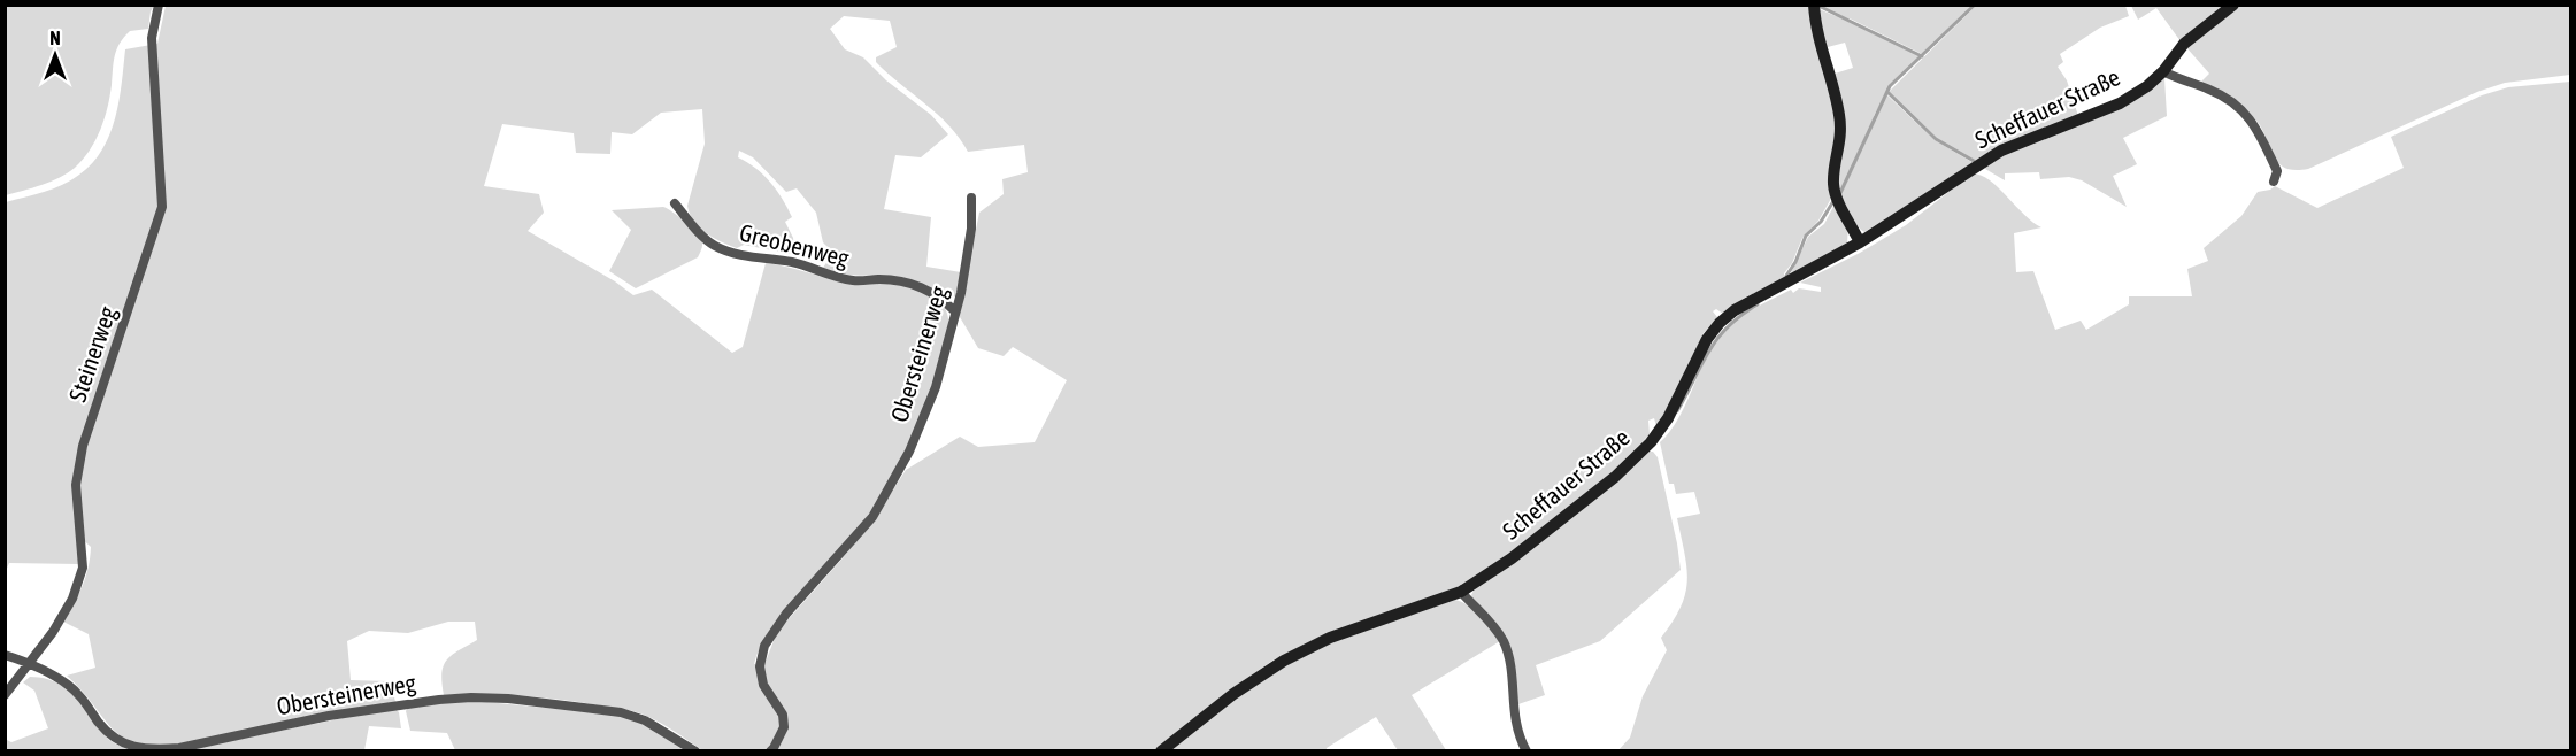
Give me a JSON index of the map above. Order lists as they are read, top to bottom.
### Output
{
  "streets": {
    "street": [
      "Scheffauer Straße",
      "Greobenweg",
      "Steinerweg",
      "Obersteinerweg"
    ]
  },
  "crossings": [
    ["Greobenweg", "Obersteinerweg"],
    ["Steinerweg", "Obersteinerweg"]
  ],
  "north": "top"
}
